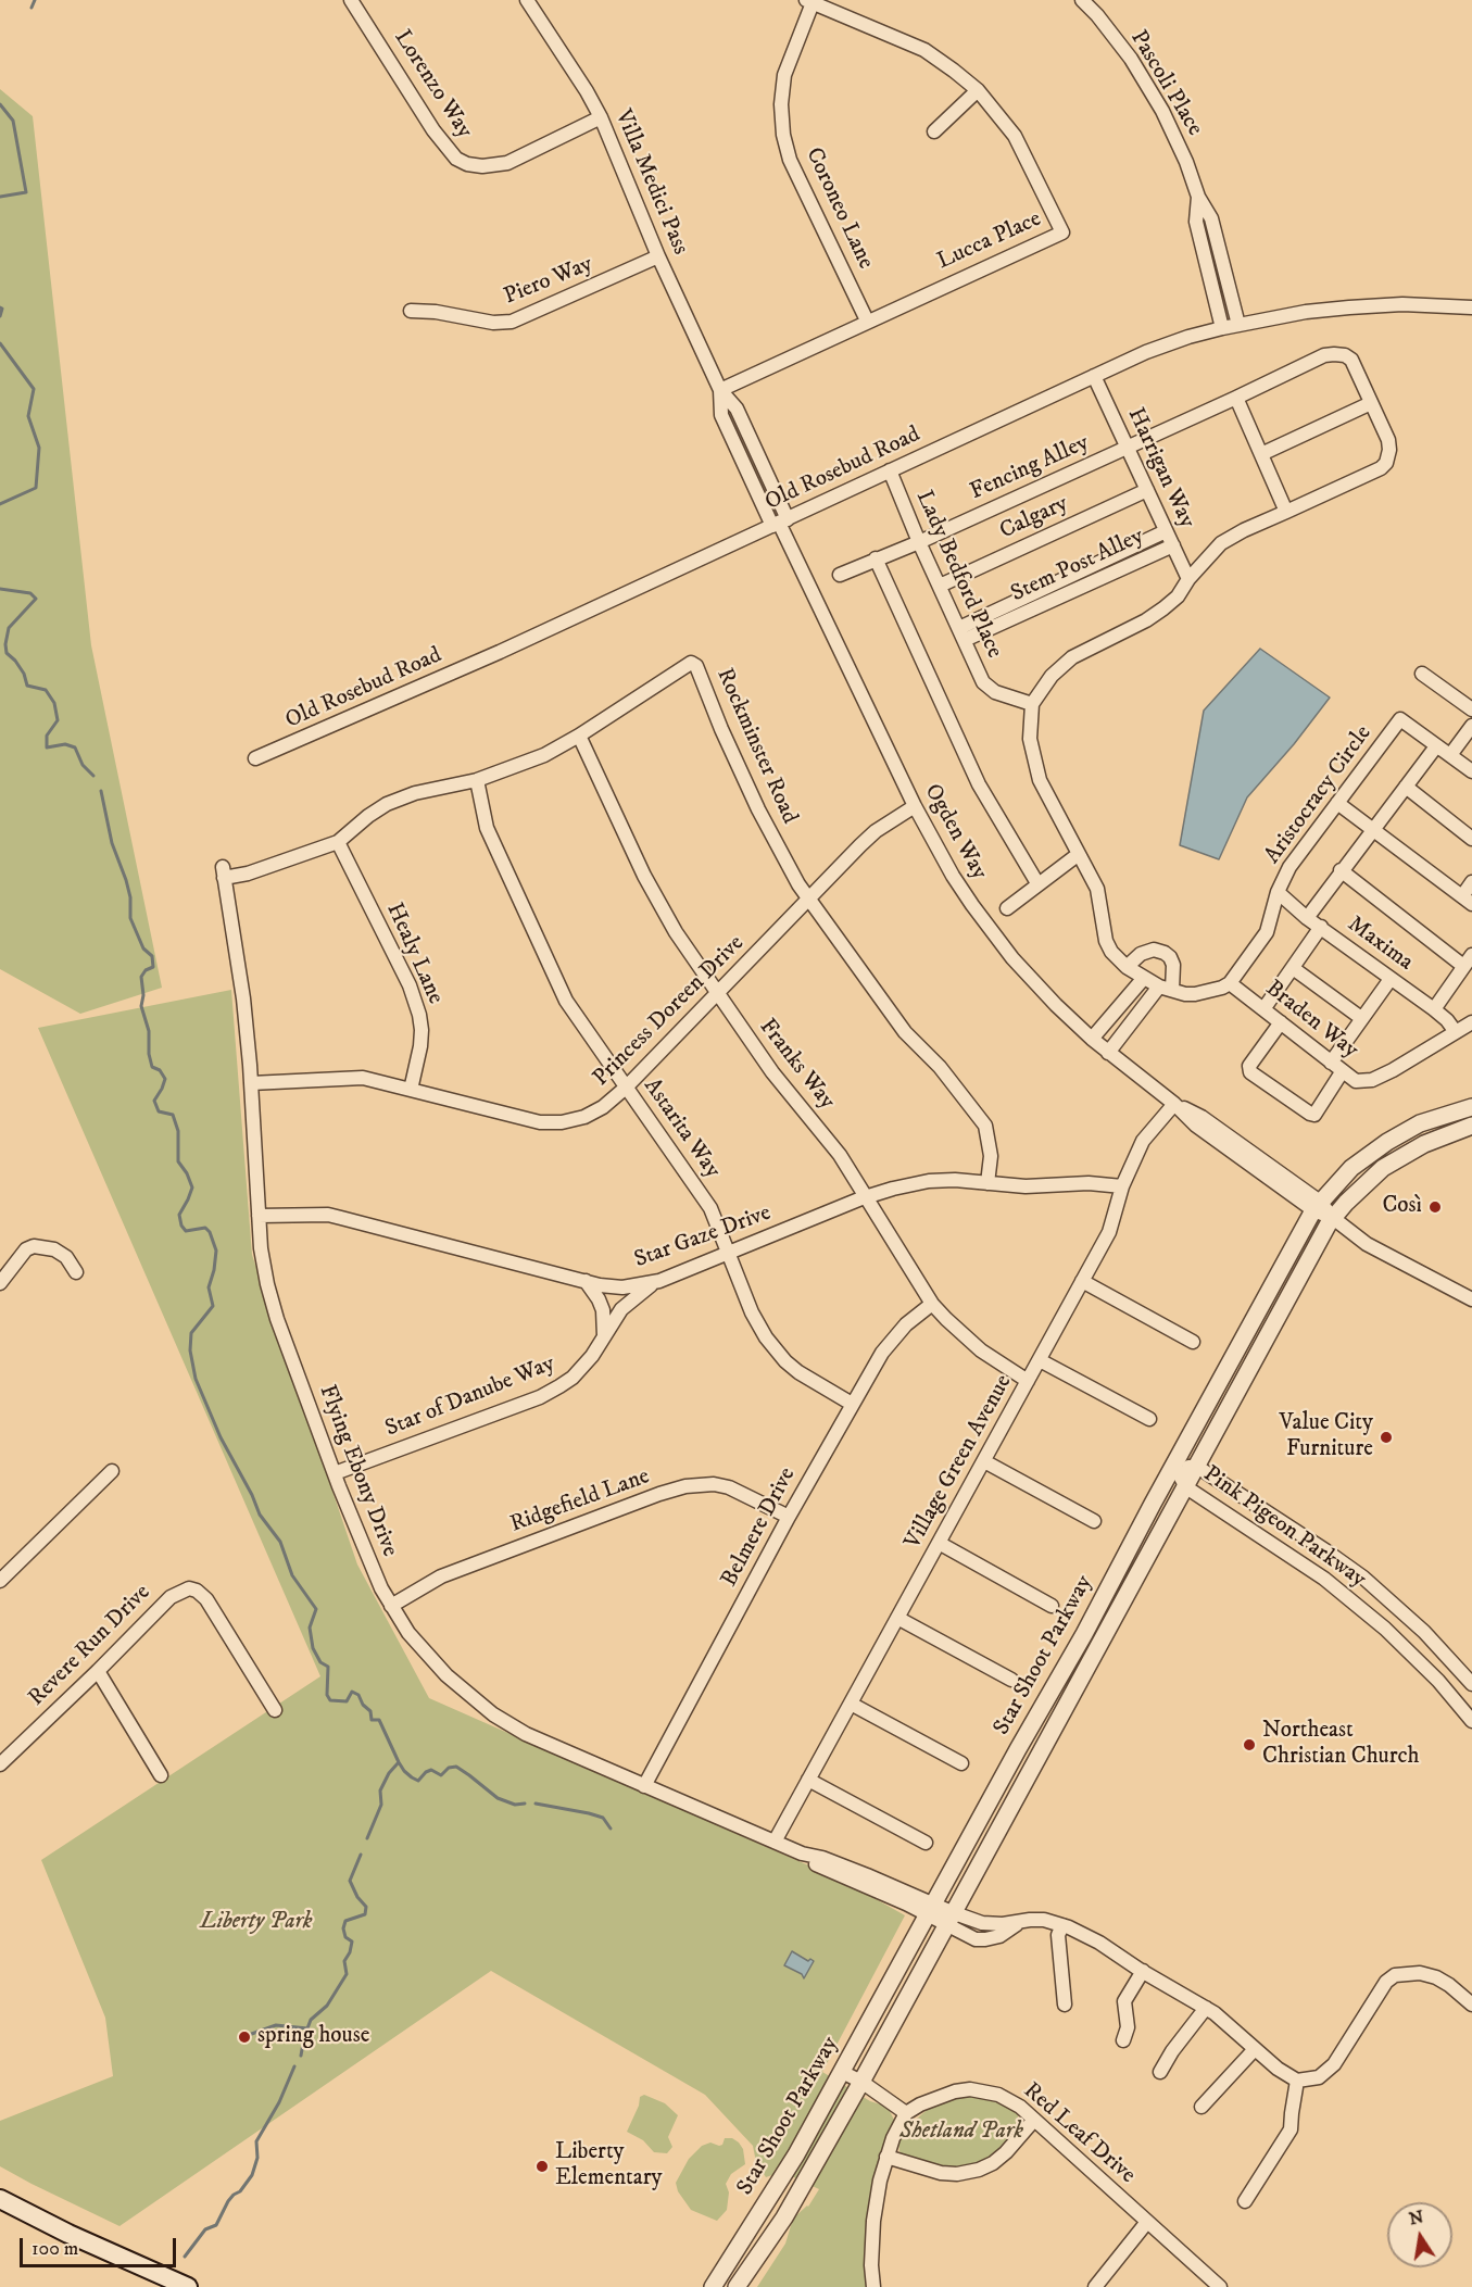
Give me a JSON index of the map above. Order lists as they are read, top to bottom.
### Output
{
  "streets": {
    "street": [
      "Pascoli Place",
      "Lorenzo Way",
      "Villa Medici Pass",
      "Coroneo Lane",
      "Lucca Place",
      "Piero Way",
      "Fencing Alley",
      "Harrigan Way",
      "Old Rosebud Road",
      "Calgary",
      "Stem Post Alley",
      "Lady Bedford Place",
      "Rockminster Road",
      "Aristocracy Circle",
      "Ogden Way",
      "Maxima",
      "Healy Lane",
      "Princess Doreen Drive",
      "Braden Way",
      "Franks Way",
      "Astarita Way",
      "Star Gaze Drive",
      "Star of Danube Way",
      "Village Green Avenue",
      "Flying Ebony Drive",
      "Ridgefield Lane",
      "Belmere Drive",
      "Pink Pigeon Parkway",
      "Revere Run Drive",
      "Star Shoot Parkway",
      "Red Leaf Drive"
    ]
  },
  "crossings": [
    ["Pascoli Place", "Old Rosebud Road"],
    ["Lorenzo Way", "Villa Medici Pass"],
    ["Villa Medici Pass", "Lucca Place"],
    ["Villa Medici Pass", "Piero Way"],
    ["Villa Medici Pass", "Old Rosebud Road"],
    ["Villa Medici Pass", "Ogden Way"],
    ["Coroneo Lane", "Lucca Place"],
    ["Fencing Alley", "Harrigan Way"],
    ["Fencing Alley", "Lady Bedford Place"],
    ["Harrigan Way", "Old Rosebud Road"],
    ["Harrigan Way", "Calgary"],
    ["Harrigan Way", "Stem Post Alley"],
    ["Old Rosebud Road", "Lady Bedford Place"],
    ["Old Rosebud Road", "Ogden Way"],
    ["Calgary", "Lady Bedford Place"],
    ["Stem Post Alley", "Lady Bedford Place"],
    ["Rockminster Road", "Healy Lane"],
    ["Rockminster Road", "Princess Doreen Drive"],
    ["Rockminster Road", "Franks Way"],
    ["Rockminster Road", "Astarita Way"],
    ["Rockminster Road", "Star Gaze Drive"],
    ["Rockminster Road", "Flying Ebony Drive"],
    ["Aristocracy Circle", "Maxima"],
    ["Aristocracy Circle", "Braden Way"],
    ["Ogden Way", "Princess Doreen Drive"],
    ["Ogden Way", "Village Green Avenue"],
    ["Ogden Way", "Star Shoot Parkway"],
    ["Maxima", "Braden Way"],
    ["Healy Lane", "Princess Doreen Drive"],
    ["Princess Doreen Drive", "Franks Way"],
    ["Princess Doreen Drive", "Astarita Way"],
    ["Princess Doreen Drive", "Flying Ebony Drive"],
    ["Franks Way", "Star Gaze Drive"],
    ["Franks Way", "Village Green Avenue"],
    ["Franks Way", "Belmere Drive"],
    ["Astarita Way", "Star Gaze Drive"],
    ["Astarita Way", "Belmere Drive"],
    ["Star Gaze Drive", "Star of Danube Way"],
    ["Star Gaze Drive", "Village Green Avenue"],
    ["Star Gaze Drive", "Flying Ebony Drive"],
    ["Star of Danube Way", "Flying Ebony Drive"],
    ["Village Green Avenue", "Flying Ebony Drive"],
    ["Flying Ebony Drive", "Ridgefield Lane"],
    ["Flying Ebony Drive", "Belmere Drive"],
    ["Flying Ebony Drive", "Star Shoot Parkway"],
    ["Ridgefield Lane", "Belmere Drive"],
    ["Pink Pigeon Parkway", "Star Shoot Parkway"]
  ],
  "parks": ["Liberty Park", "Shetland Park"],
  "places": [
    "Così",
    "Value City Furniture",
    "Northeast Christian Church",
    "spring house",
    "Liberty Elementary"
  ],
  "scale_bar": "100 m",
  "north": "top"
}
